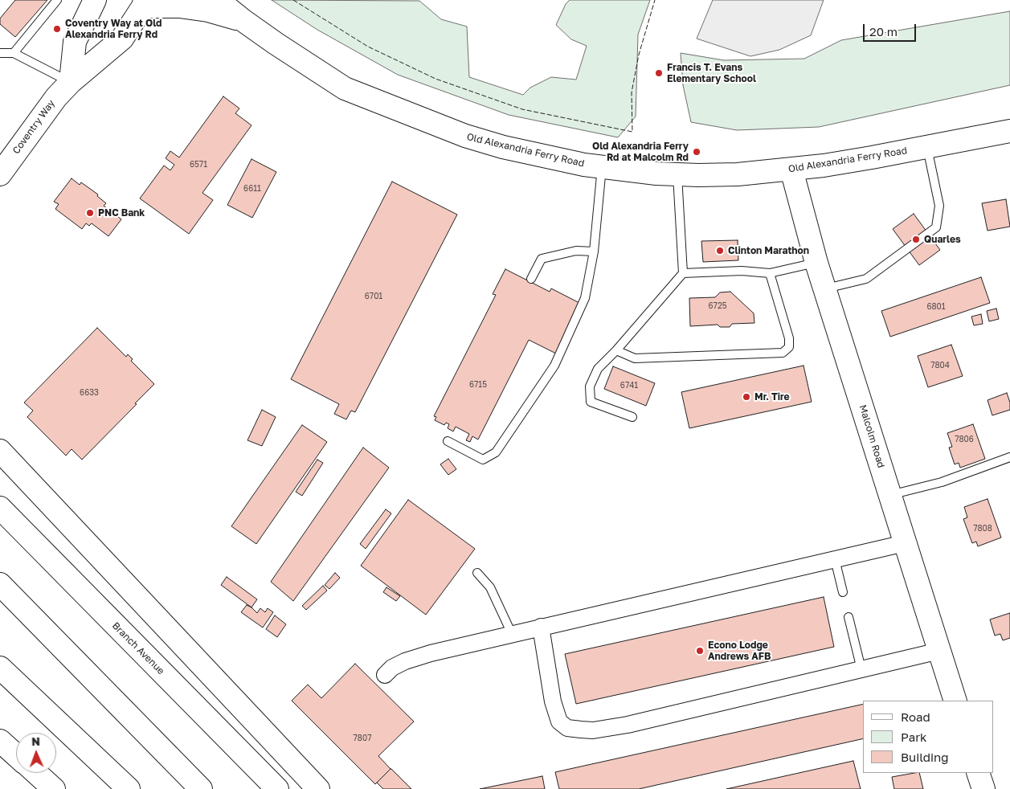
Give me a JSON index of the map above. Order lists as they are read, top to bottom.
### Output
{
  "streets": {
    "main road": [
      "Coventry Way",
      "Old Alexandria Ferry Road",
      "Malcolm Road",
      "Branch Avenue"
    ]
  },
  "crossings": [
    ["Old Alexandria Ferry Road", "Malcolm Road"]
  ],
  "places": [
    "Coventry Way at Old Alexandria Ferry Rd",
    "Francis T. Evans Elementary School",
    "Old Alexandria Ferry Rd at Malcolm Rd",
    "PNC Bank",
    "Quarles",
    "Clinton Marathon",
    "Mr. Tire",
    "Econo Lodge Andrews AFB"
  ],
  "house_numbers": [
    "6571",
    "6611",
    "6701",
    "6725",
    "6801",
    "7804",
    "6715",
    "6741",
    "6633",
    "7806",
    "7808",
    "7807"
  ],
  "legend": ["Road", "Park", "Building"],
  "scale_bar": "20 m",
  "north": "top"
}
